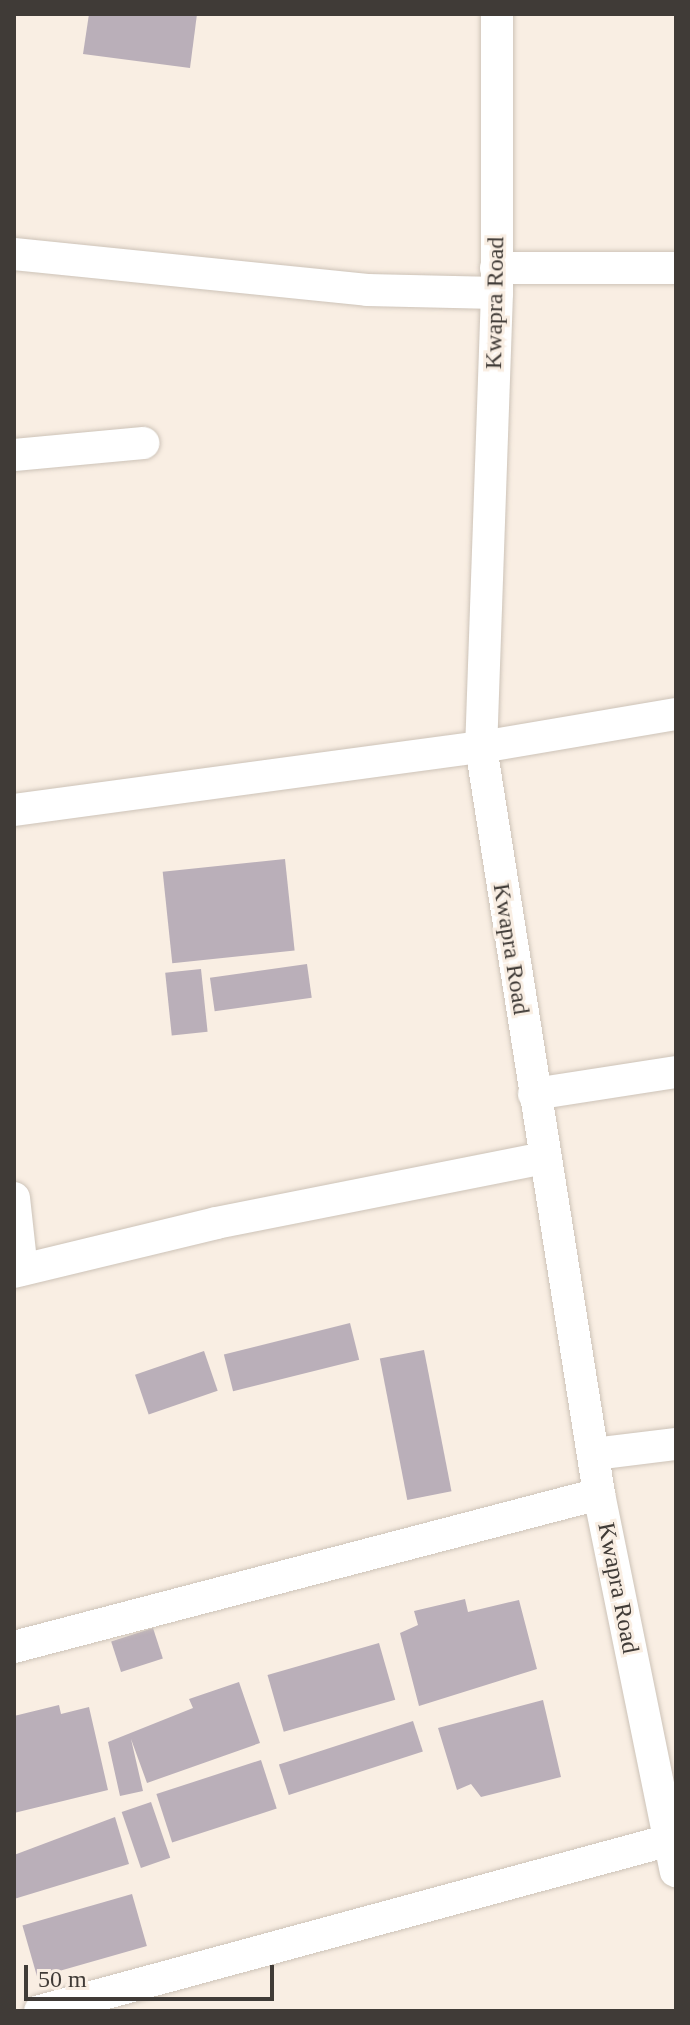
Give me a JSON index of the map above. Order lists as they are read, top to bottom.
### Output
{
  "streets": {
    "street": ["Kwapra Road"]
  },
  "scale_bar": "50 m"
}
